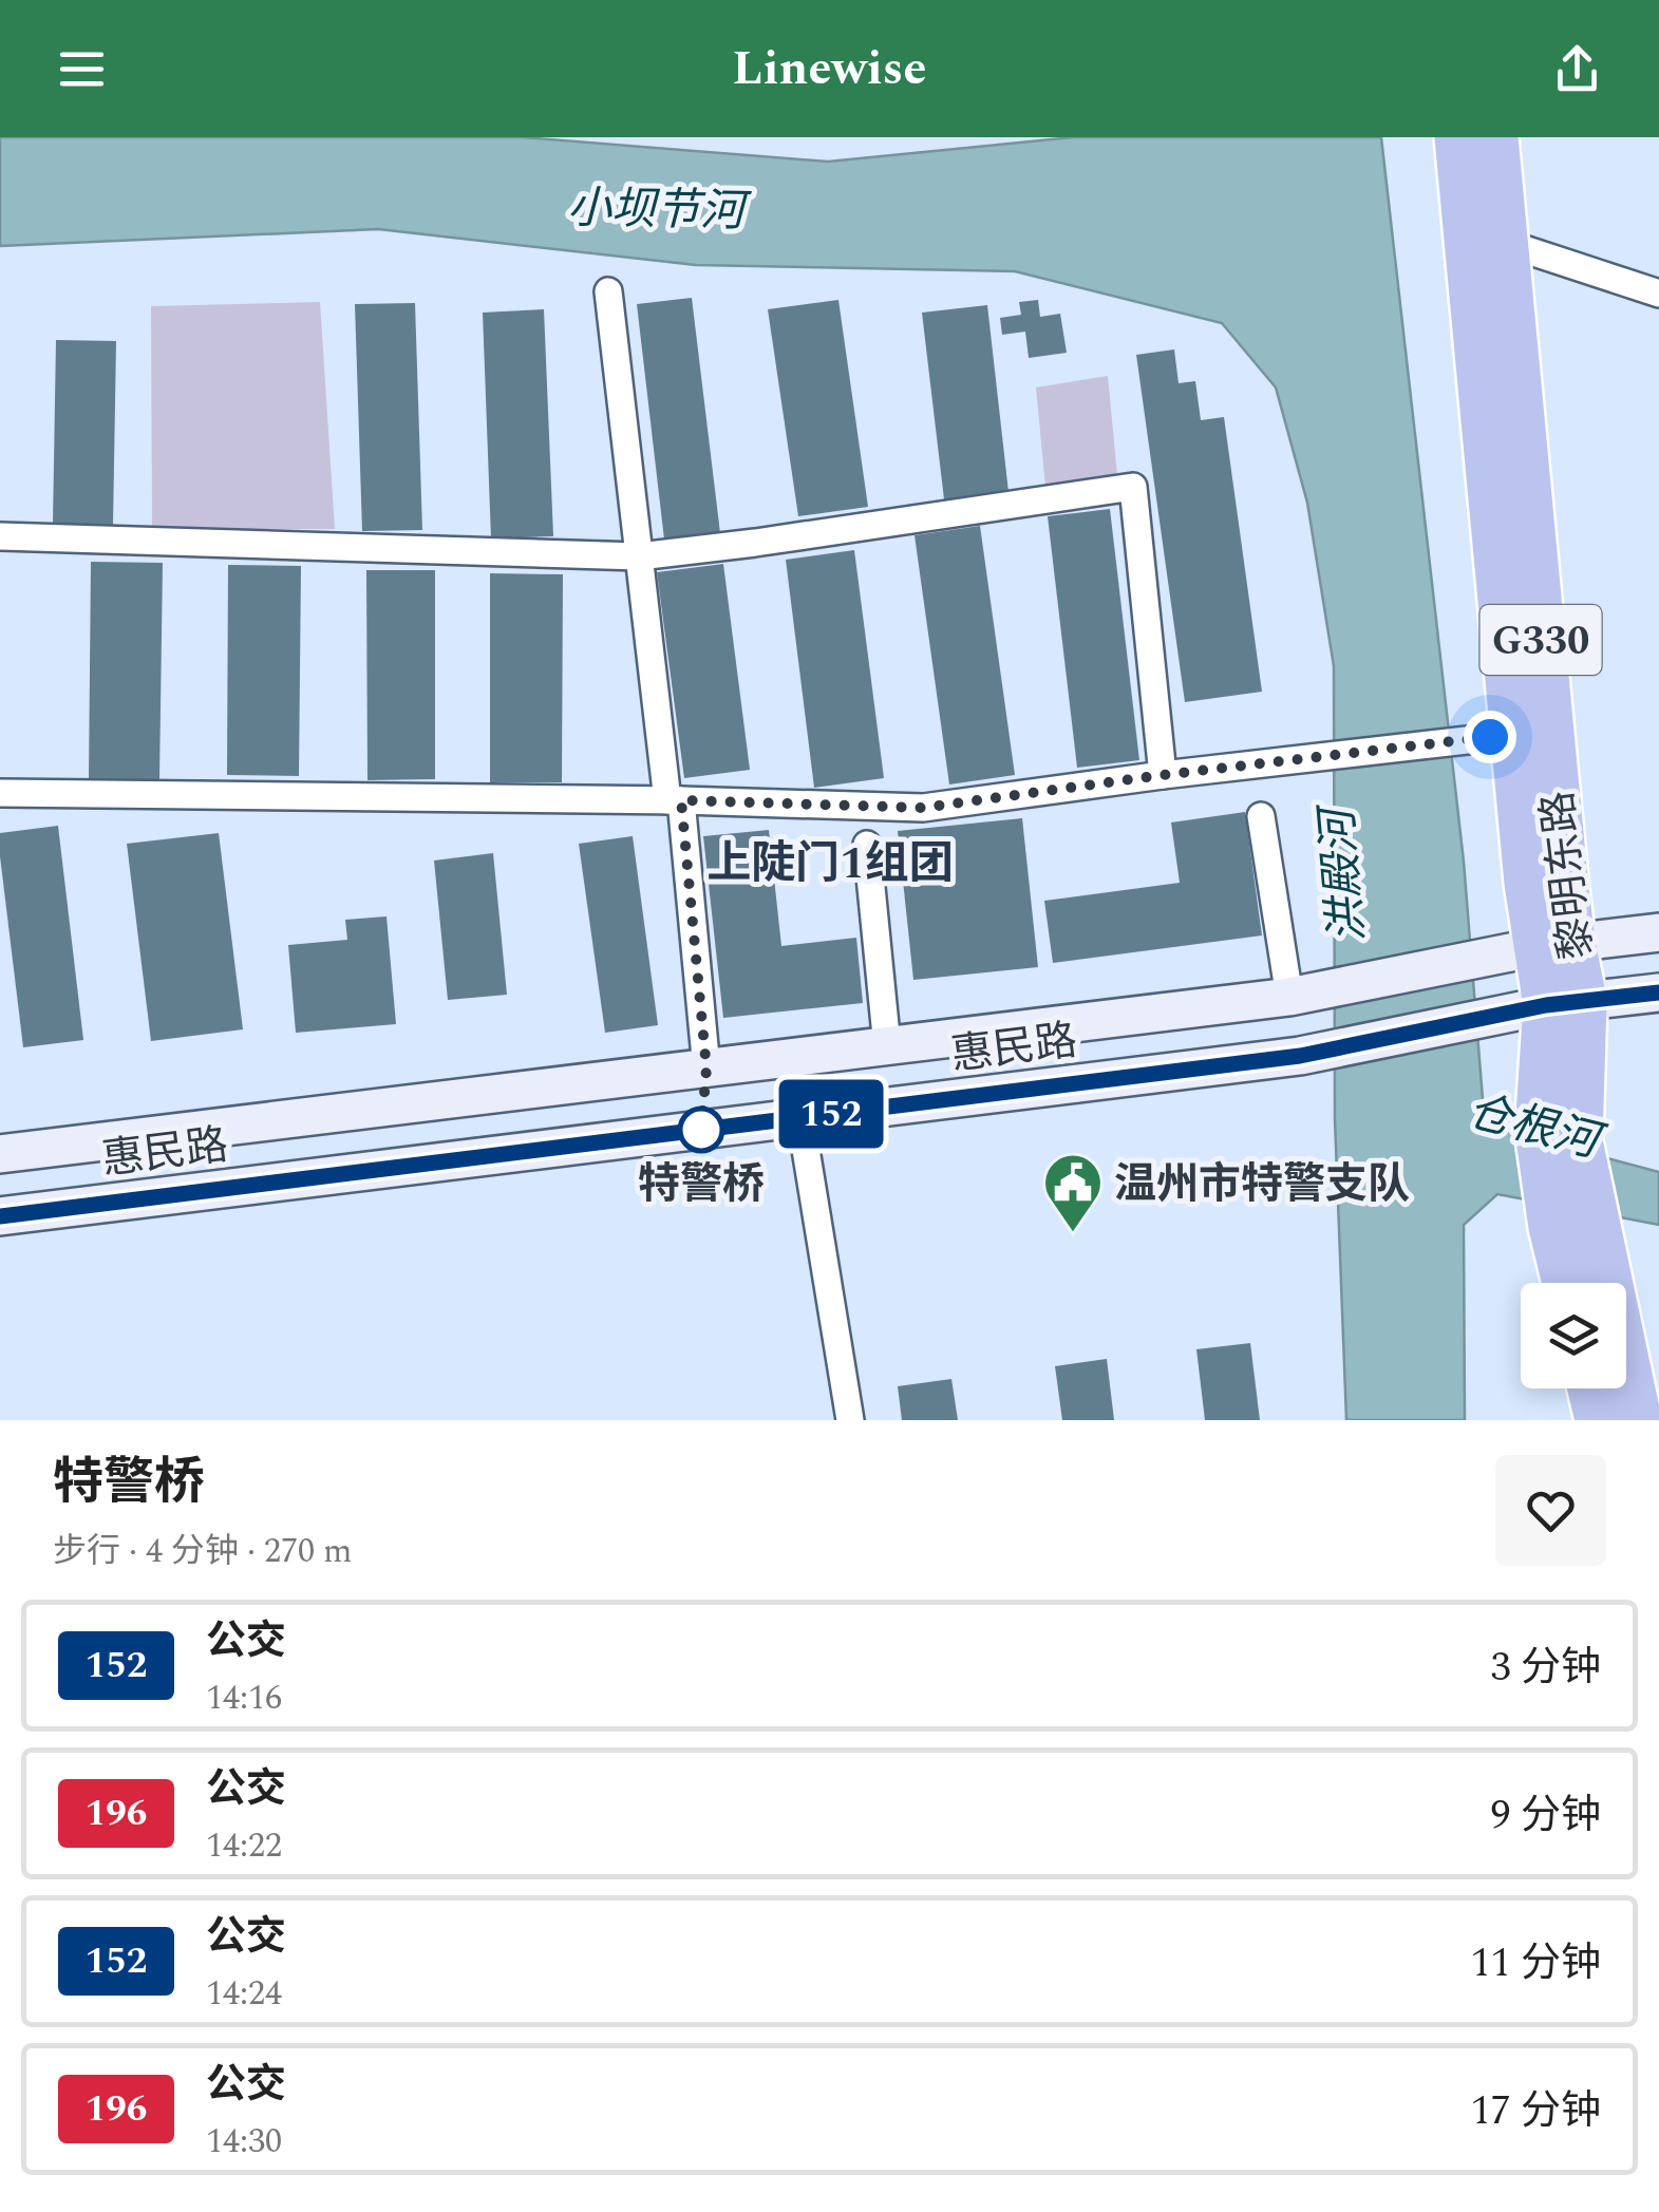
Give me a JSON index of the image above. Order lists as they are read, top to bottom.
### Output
{
  "streets": {
    "highway": ["G330", "黎明东路"],
    "main road": ["惠民路"]
  },
  "crossings": [
    ["黎明东路", "惠民路"]
  ],
  "districts": ["上陡门1组团"],
  "water": ["小坝节河", "洪殿河", "仓根河"],
  "places": {
    "other": ["特警桥"],
    "public building": ["温州市特警支队"]
  },
  "lines": ["bus line 152"],
  "page": {
    "header": "Linewise",
    "on_map": "152",
    "heading": ["特警桥", "步行 · 4 分钟 · 270 m"],
    "list": [
      {
        "mark": "152",
        "name": "公交",
        "note": "14:16",
        "value": "3 分钟"
      },
      {
        "mark": "196",
        "name": "公交",
        "note": "14:22",
        "value": "9 分钟"
      },
      {
        "mark": "152",
        "name": "公交",
        "note": "14:24",
        "value": "11 分钟"
      },
      {
        "mark": "196",
        "name": "公交",
        "note": "14:30",
        "value": "17 分钟"
      }
    ]
  }
}
